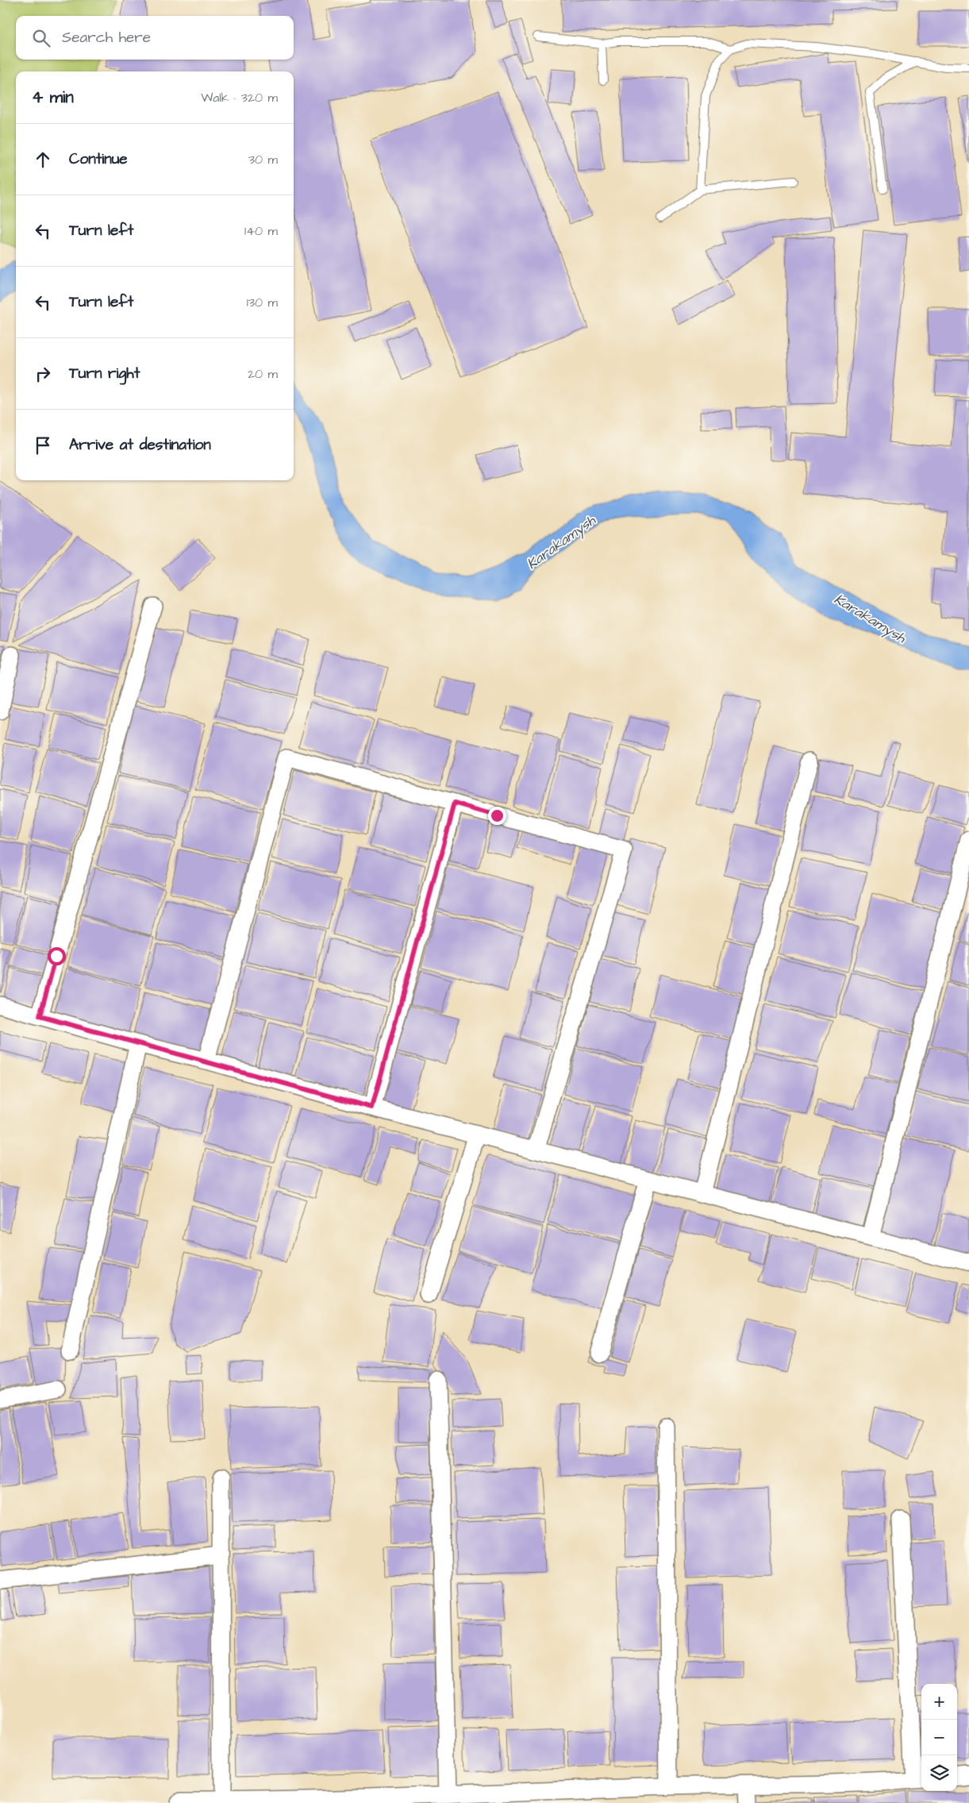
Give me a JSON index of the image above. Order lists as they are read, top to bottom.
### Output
{
  "water": ["Karakamysh"],
  "page": {
    "search": "Search here",
    "heading": ["4 min", "Walk · 320 m"],
    "list": [
      ["Continue", "30 m"],
      ["Turn left", "140 m"],
      ["Turn left", "130 m"],
      ["Turn right", "20 m"],
      "Arrive at destination"
    ],
    "map_buttons": ["+", "−"]
  }
}
